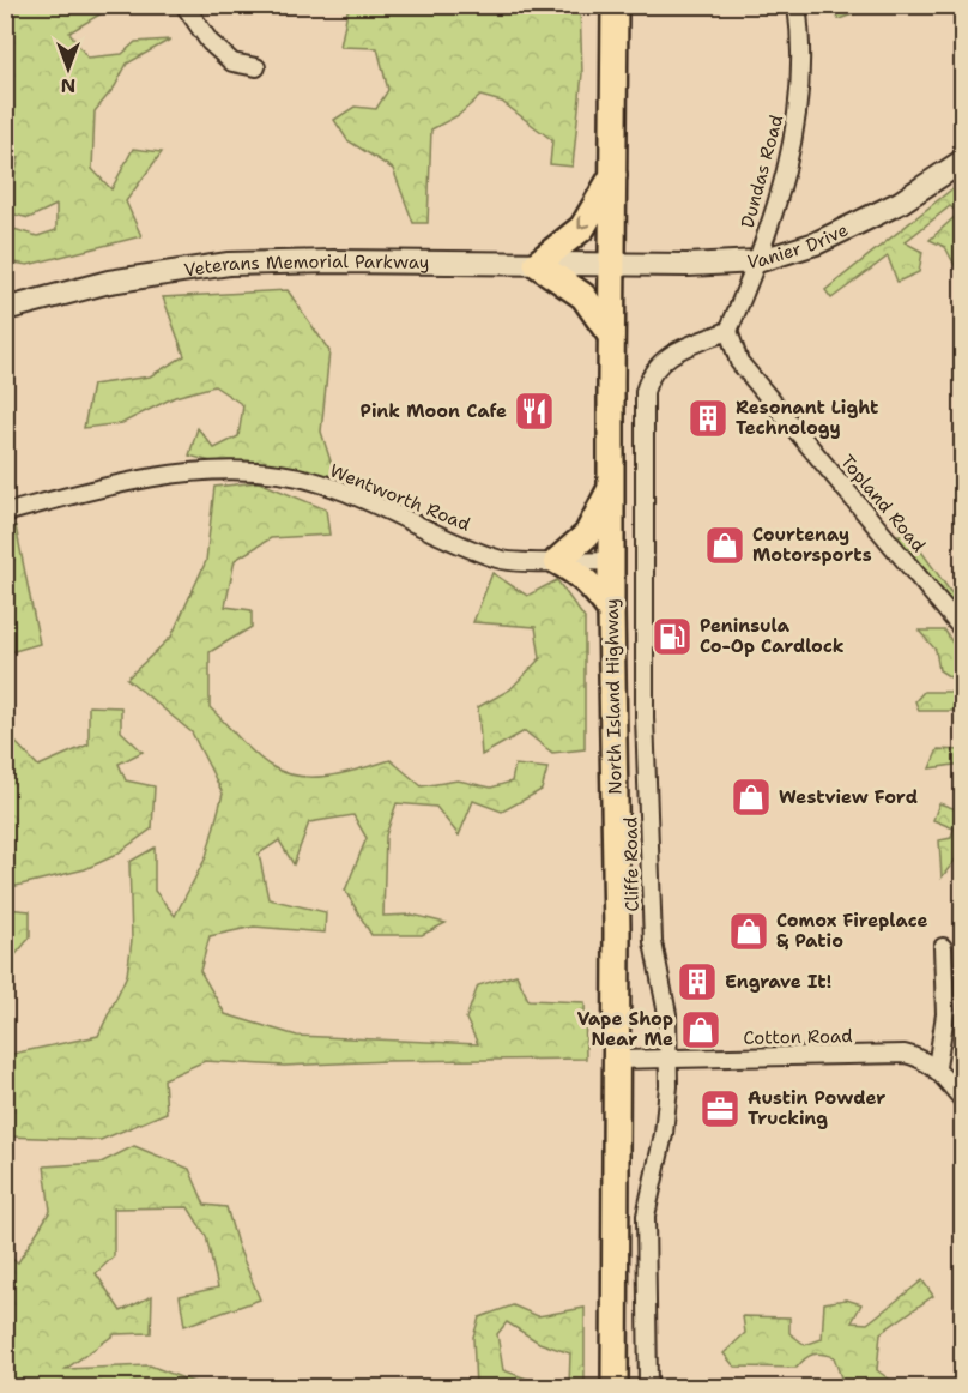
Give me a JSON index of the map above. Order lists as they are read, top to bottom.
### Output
{
  "streets": {
    "main road": ["Vanier Drive", "Veterans Memorial Parkway", "North Island Highway"],
    "street": [
      "Dundas Road",
      "Wentworth Road",
      "Topland Road",
      "Cliffe Road",
      "Cotton Road"
    ]
  },
  "crossings": [
    ["Dundas Road", "Vanier Drive"],
    ["Vanier Drive", "Veterans Memorial Parkway"],
    ["Vanier Drive", "North Island Highway"],
    ["Veterans Memorial Parkway", "North Island Highway"],
    ["Wentworth Road", "North Island Highway"],
    ["Topland Road", "Cliffe Road"],
    ["North Island Highway", "Cotton Road"],
    ["Cliffe Road", "Cotton Road"]
  ],
  "places": {
    "restaurant": ["Pink Moon Cafe"],
    "building": ["Resonant Light Technology", "Engrave It!"],
    "shop": [
      "Courtenay Motorsports",
      "Westview Ford",
      "Comox Fireplace & Patio",
      "Vape Shop Near Me"
    ],
    "fuel station": ["Peninsula Co-Op Cardlock"],
    "office": ["Austin Powder Trucking"]
  },
  "north": "bottom"
}
